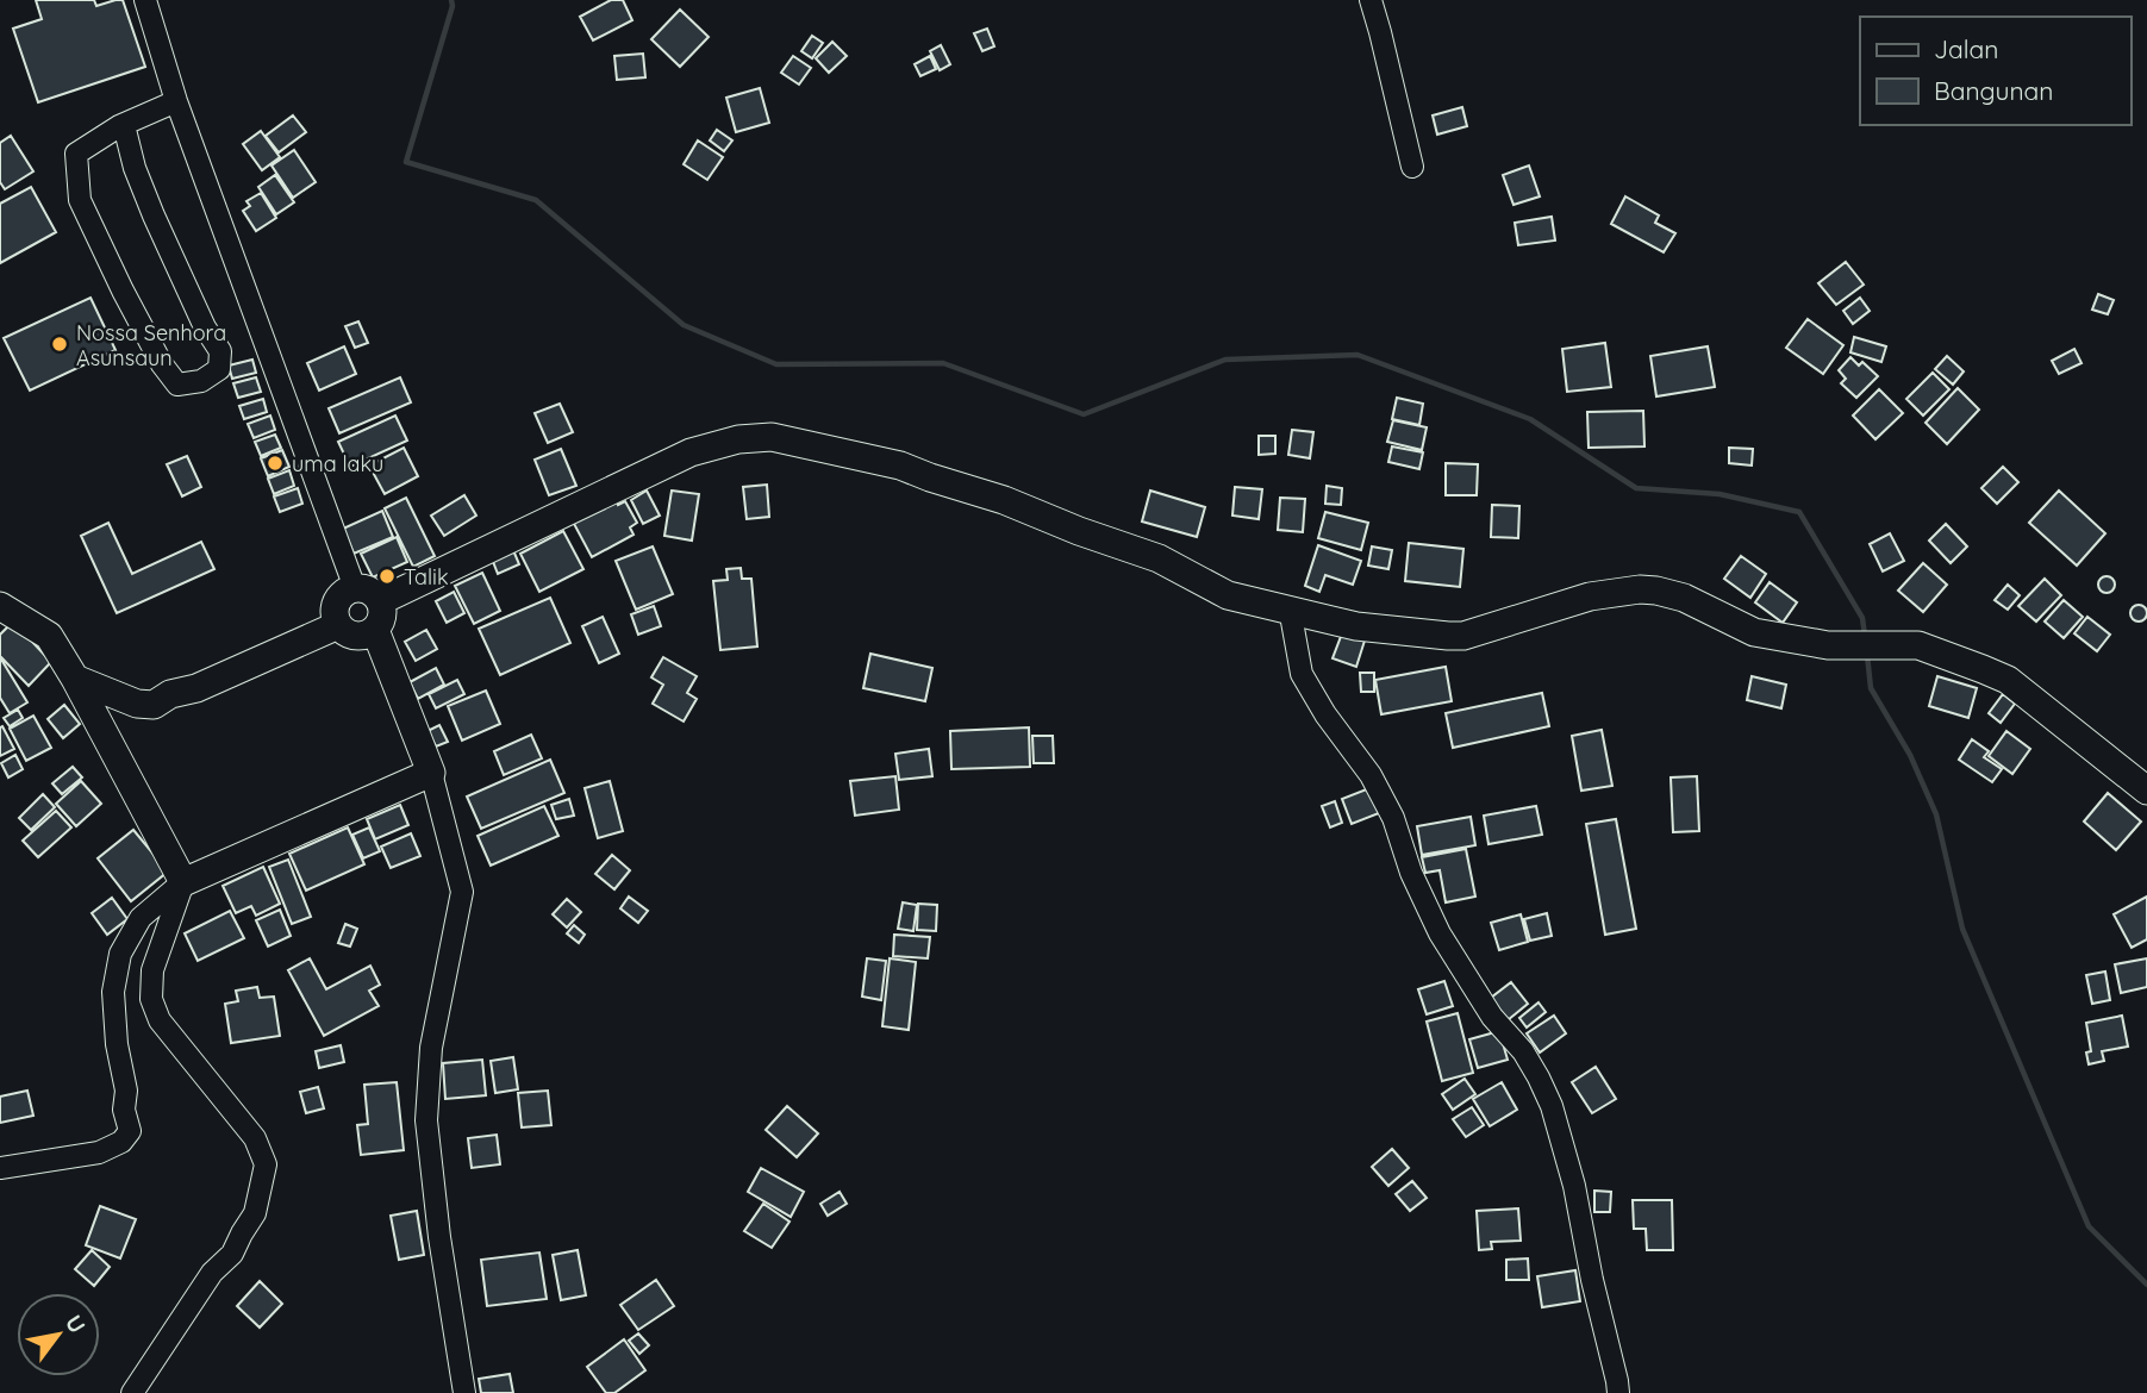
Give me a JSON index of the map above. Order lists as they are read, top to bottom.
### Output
{
  "places": ["Nossa Senhora Asunsaun", "uma laku", "Talik"],
  "legend": ["Jalan", "Bangunan"],
  "north": "top right"
}
